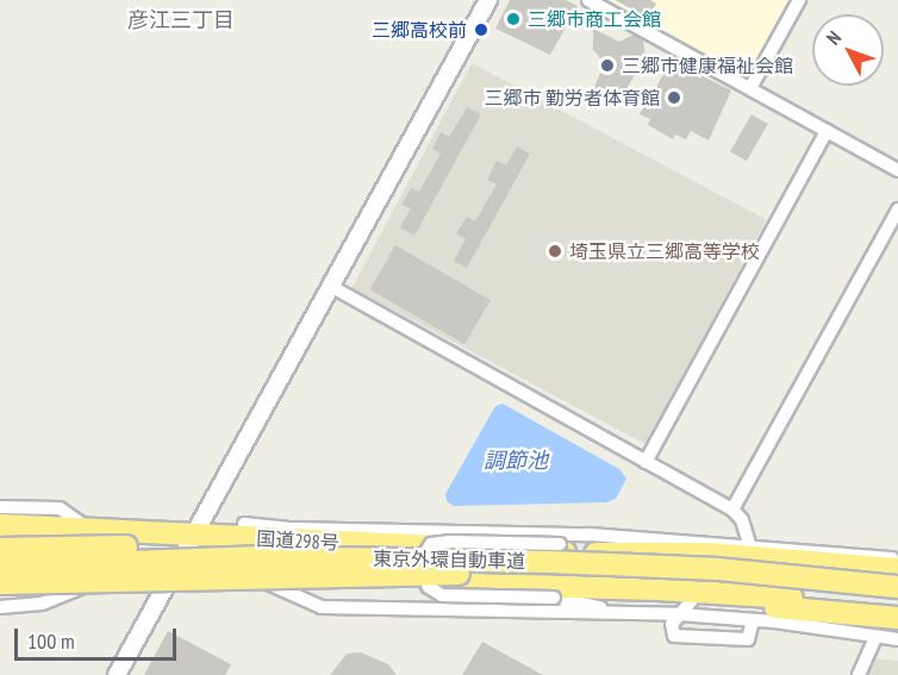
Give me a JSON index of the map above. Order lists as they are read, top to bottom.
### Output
{
  "streets": {
    "highway": ["国道298号", "東京外環自動車道"]
  },
  "districts": ["彦江三丁目"],
  "water": ["調節池"],
  "places": [
    "三郷市商工会館",
    "三郷高校前",
    "三郷市健康福祉会館",
    "三郷市 勤労者体育館",
    "埼玉県立三郷高等学校"
  ],
  "scale_bar": "100 m",
  "north": "top left"
}
